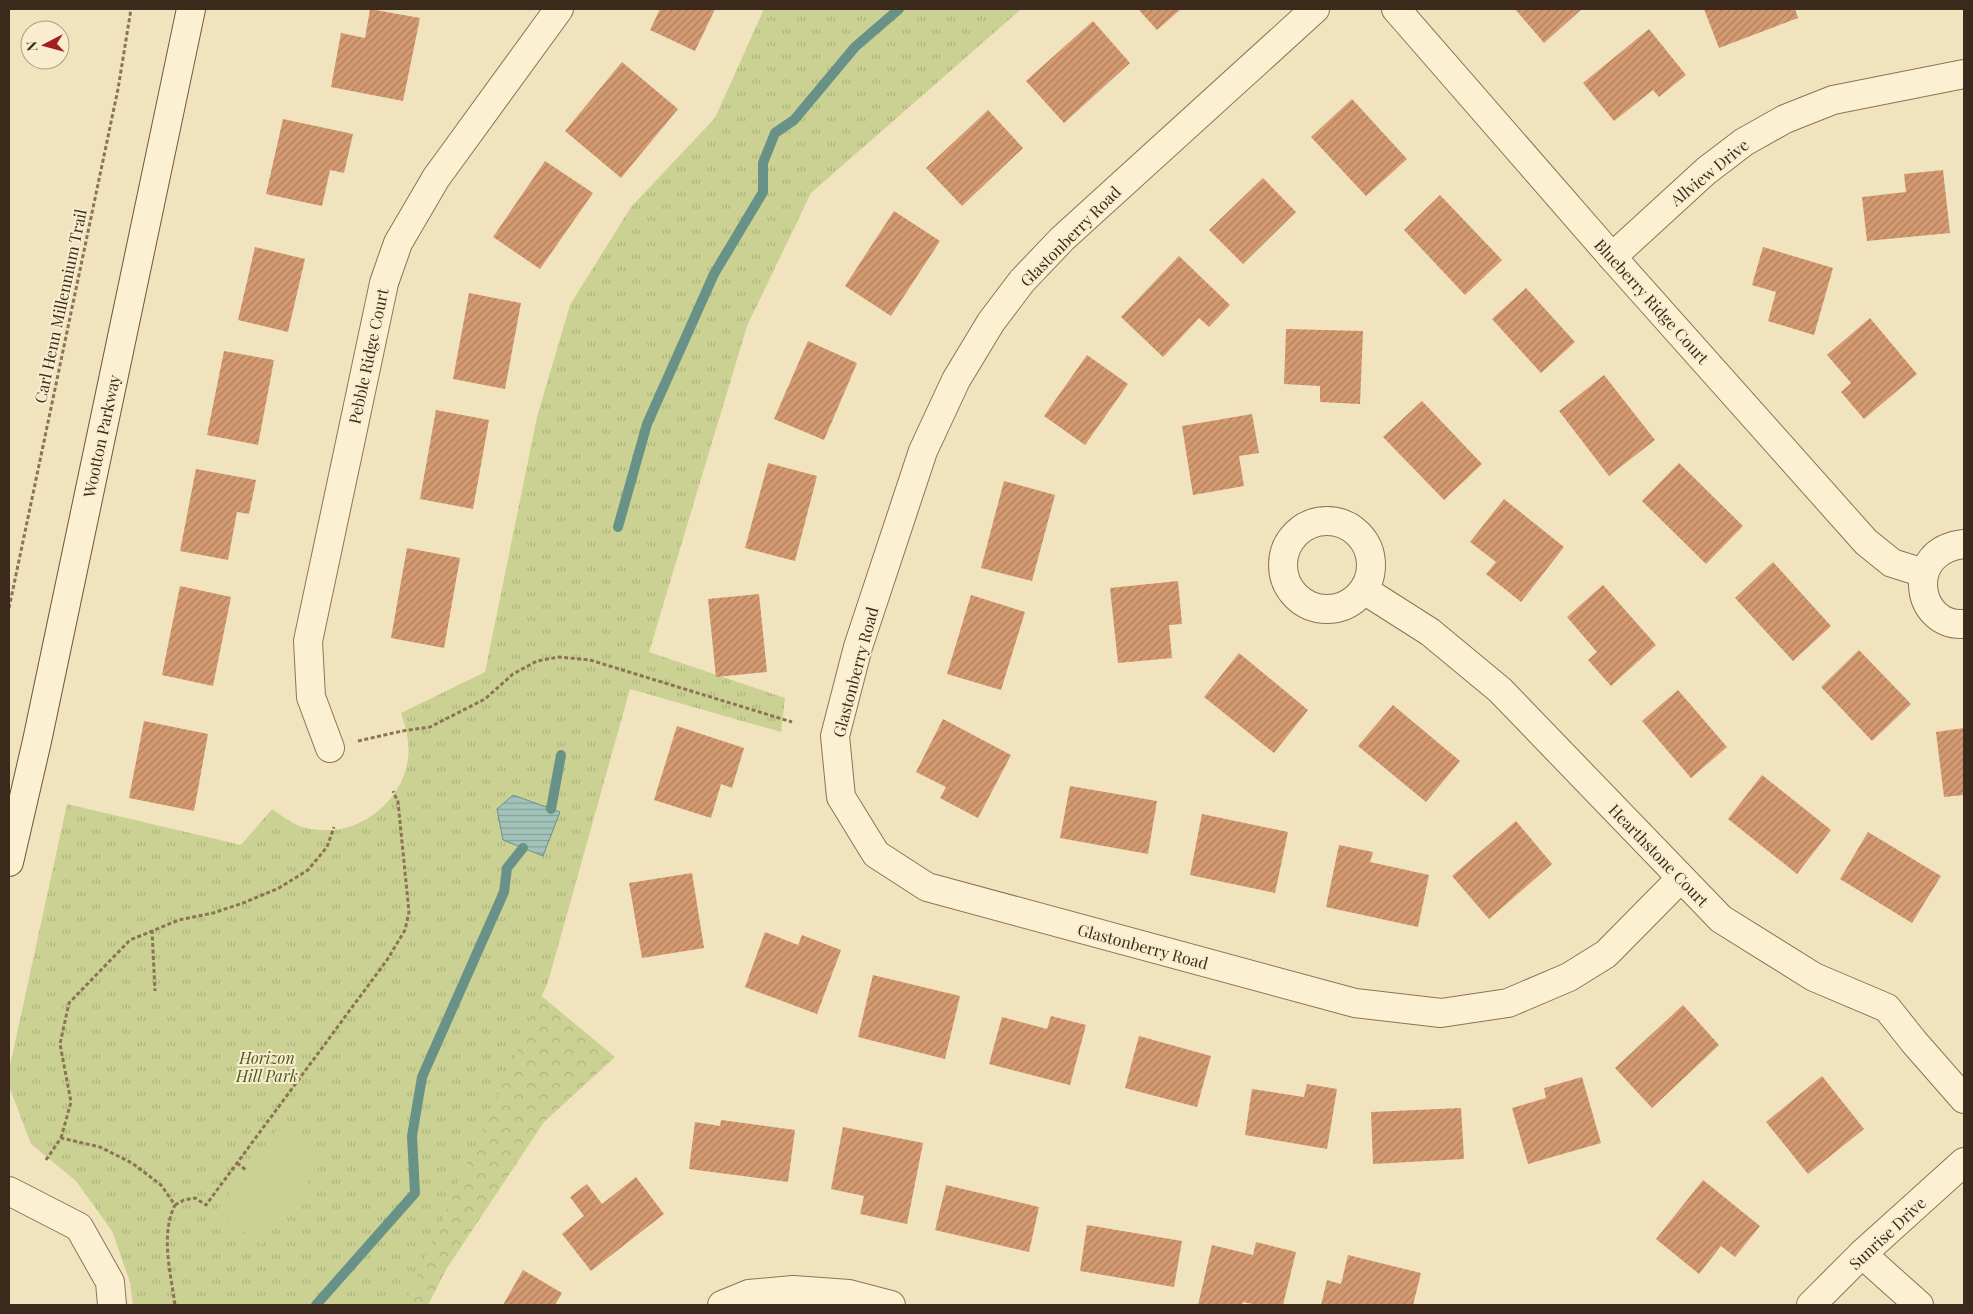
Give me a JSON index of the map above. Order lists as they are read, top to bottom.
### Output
{
  "streets": {
    "street": [
      "Allview Drive",
      "Glastonberry Road",
      "Blueberry Ridge Court",
      "Pebble Ridge Court",
      "Wootton Parkway",
      "Hearthstone Court",
      "Sunrise Drive"
    ],
    "path": ["Carl Henn Millennium Trail"]
  },
  "crossings": [
    ["Allview Drive", "Blueberry Ridge Court"],
    ["Glastonberry Road", "Hearthstone Court"]
  ],
  "parks": ["Horizon Hill Park"],
  "north": "left"
}
